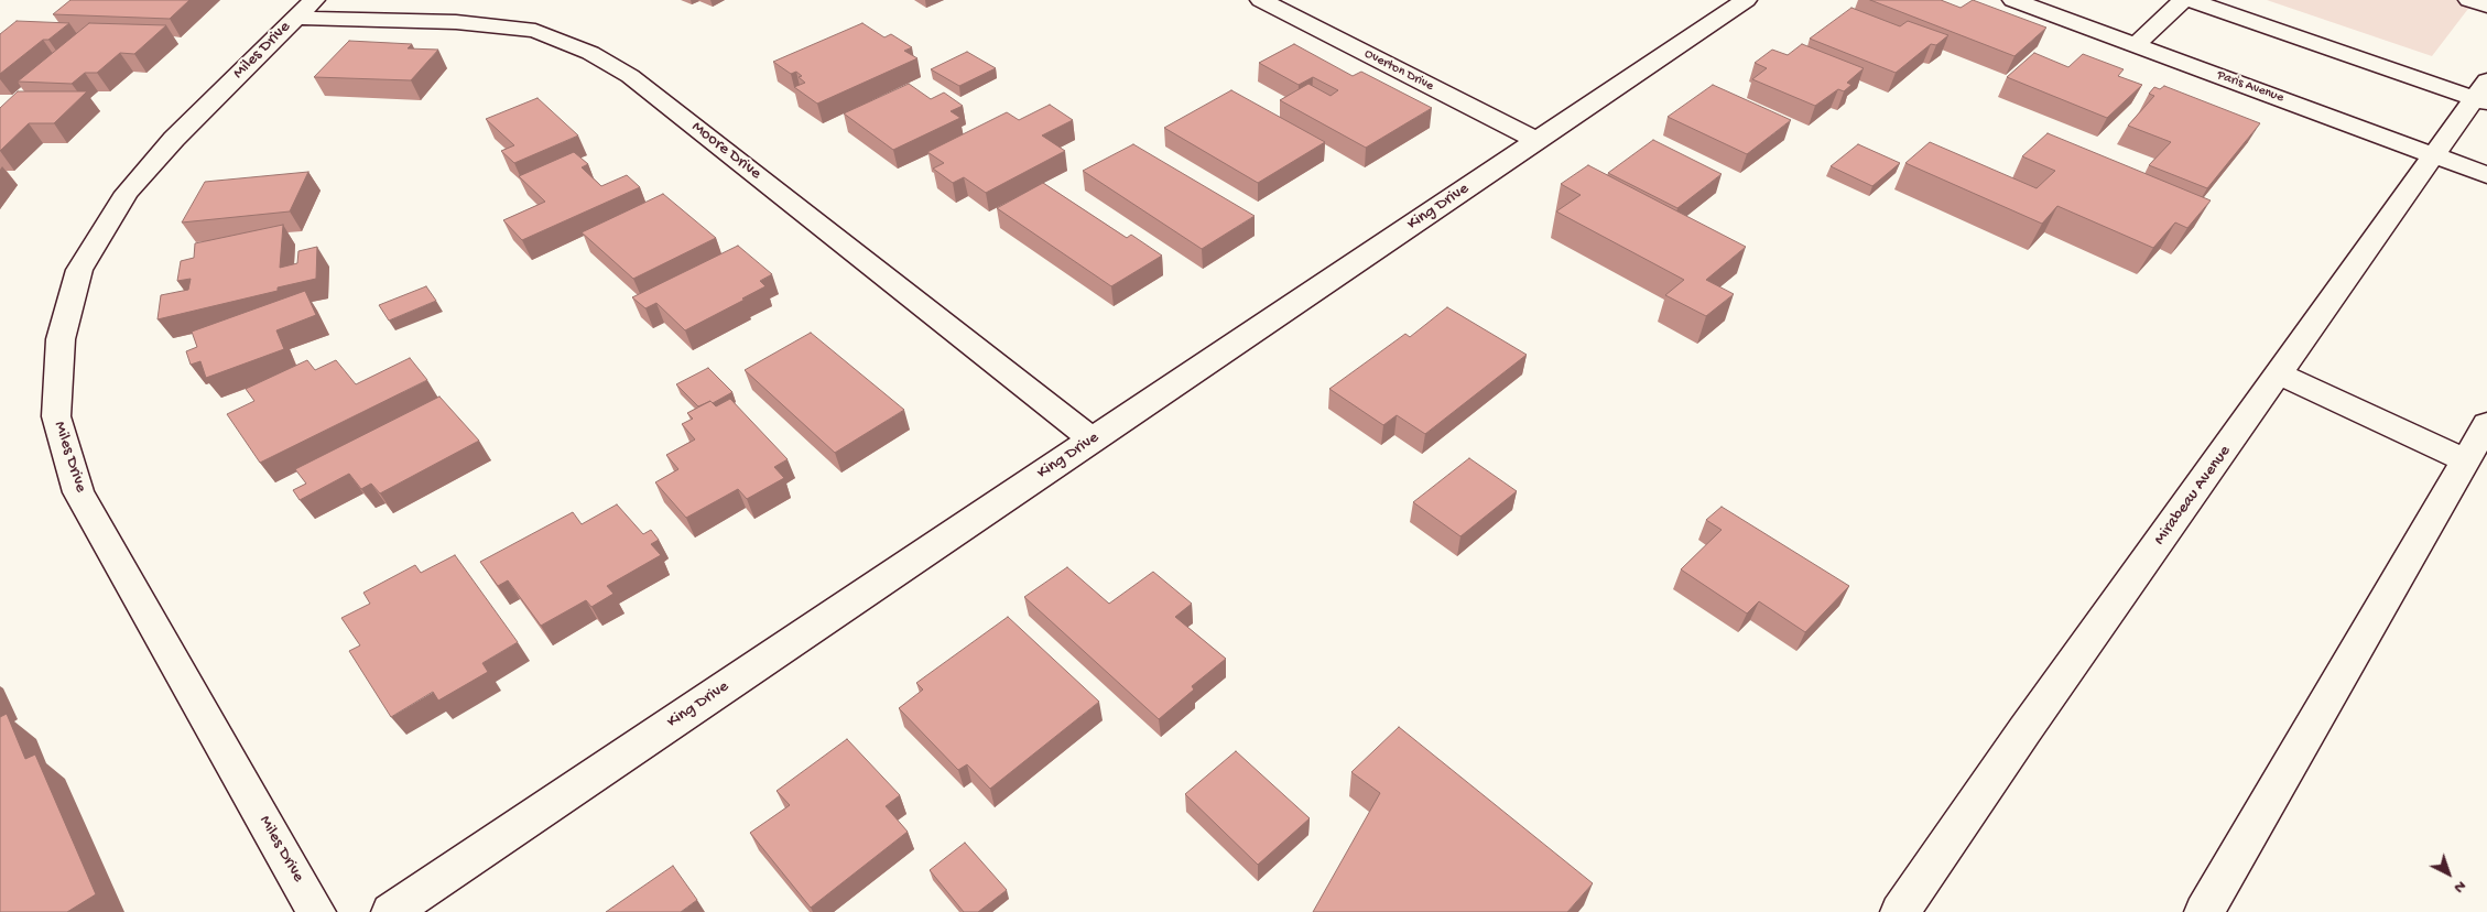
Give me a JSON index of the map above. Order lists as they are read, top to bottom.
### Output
{
  "streets": {
    "street": [
      "Miles Drive",
      "Overton Drive",
      "Paris Avenue",
      "Moore Drive",
      "King Drive",
      "Mirabeau Avenue"
    ]
  },
  "crossings": [
    ["Miles Drive", "Moore Drive"],
    ["Overton Drive", "King Drive"],
    ["Paris Avenue", "Mirabeau Avenue"],
    ["Moore Drive", "King Drive"]
  ],
  "north": "bottom right"
}
